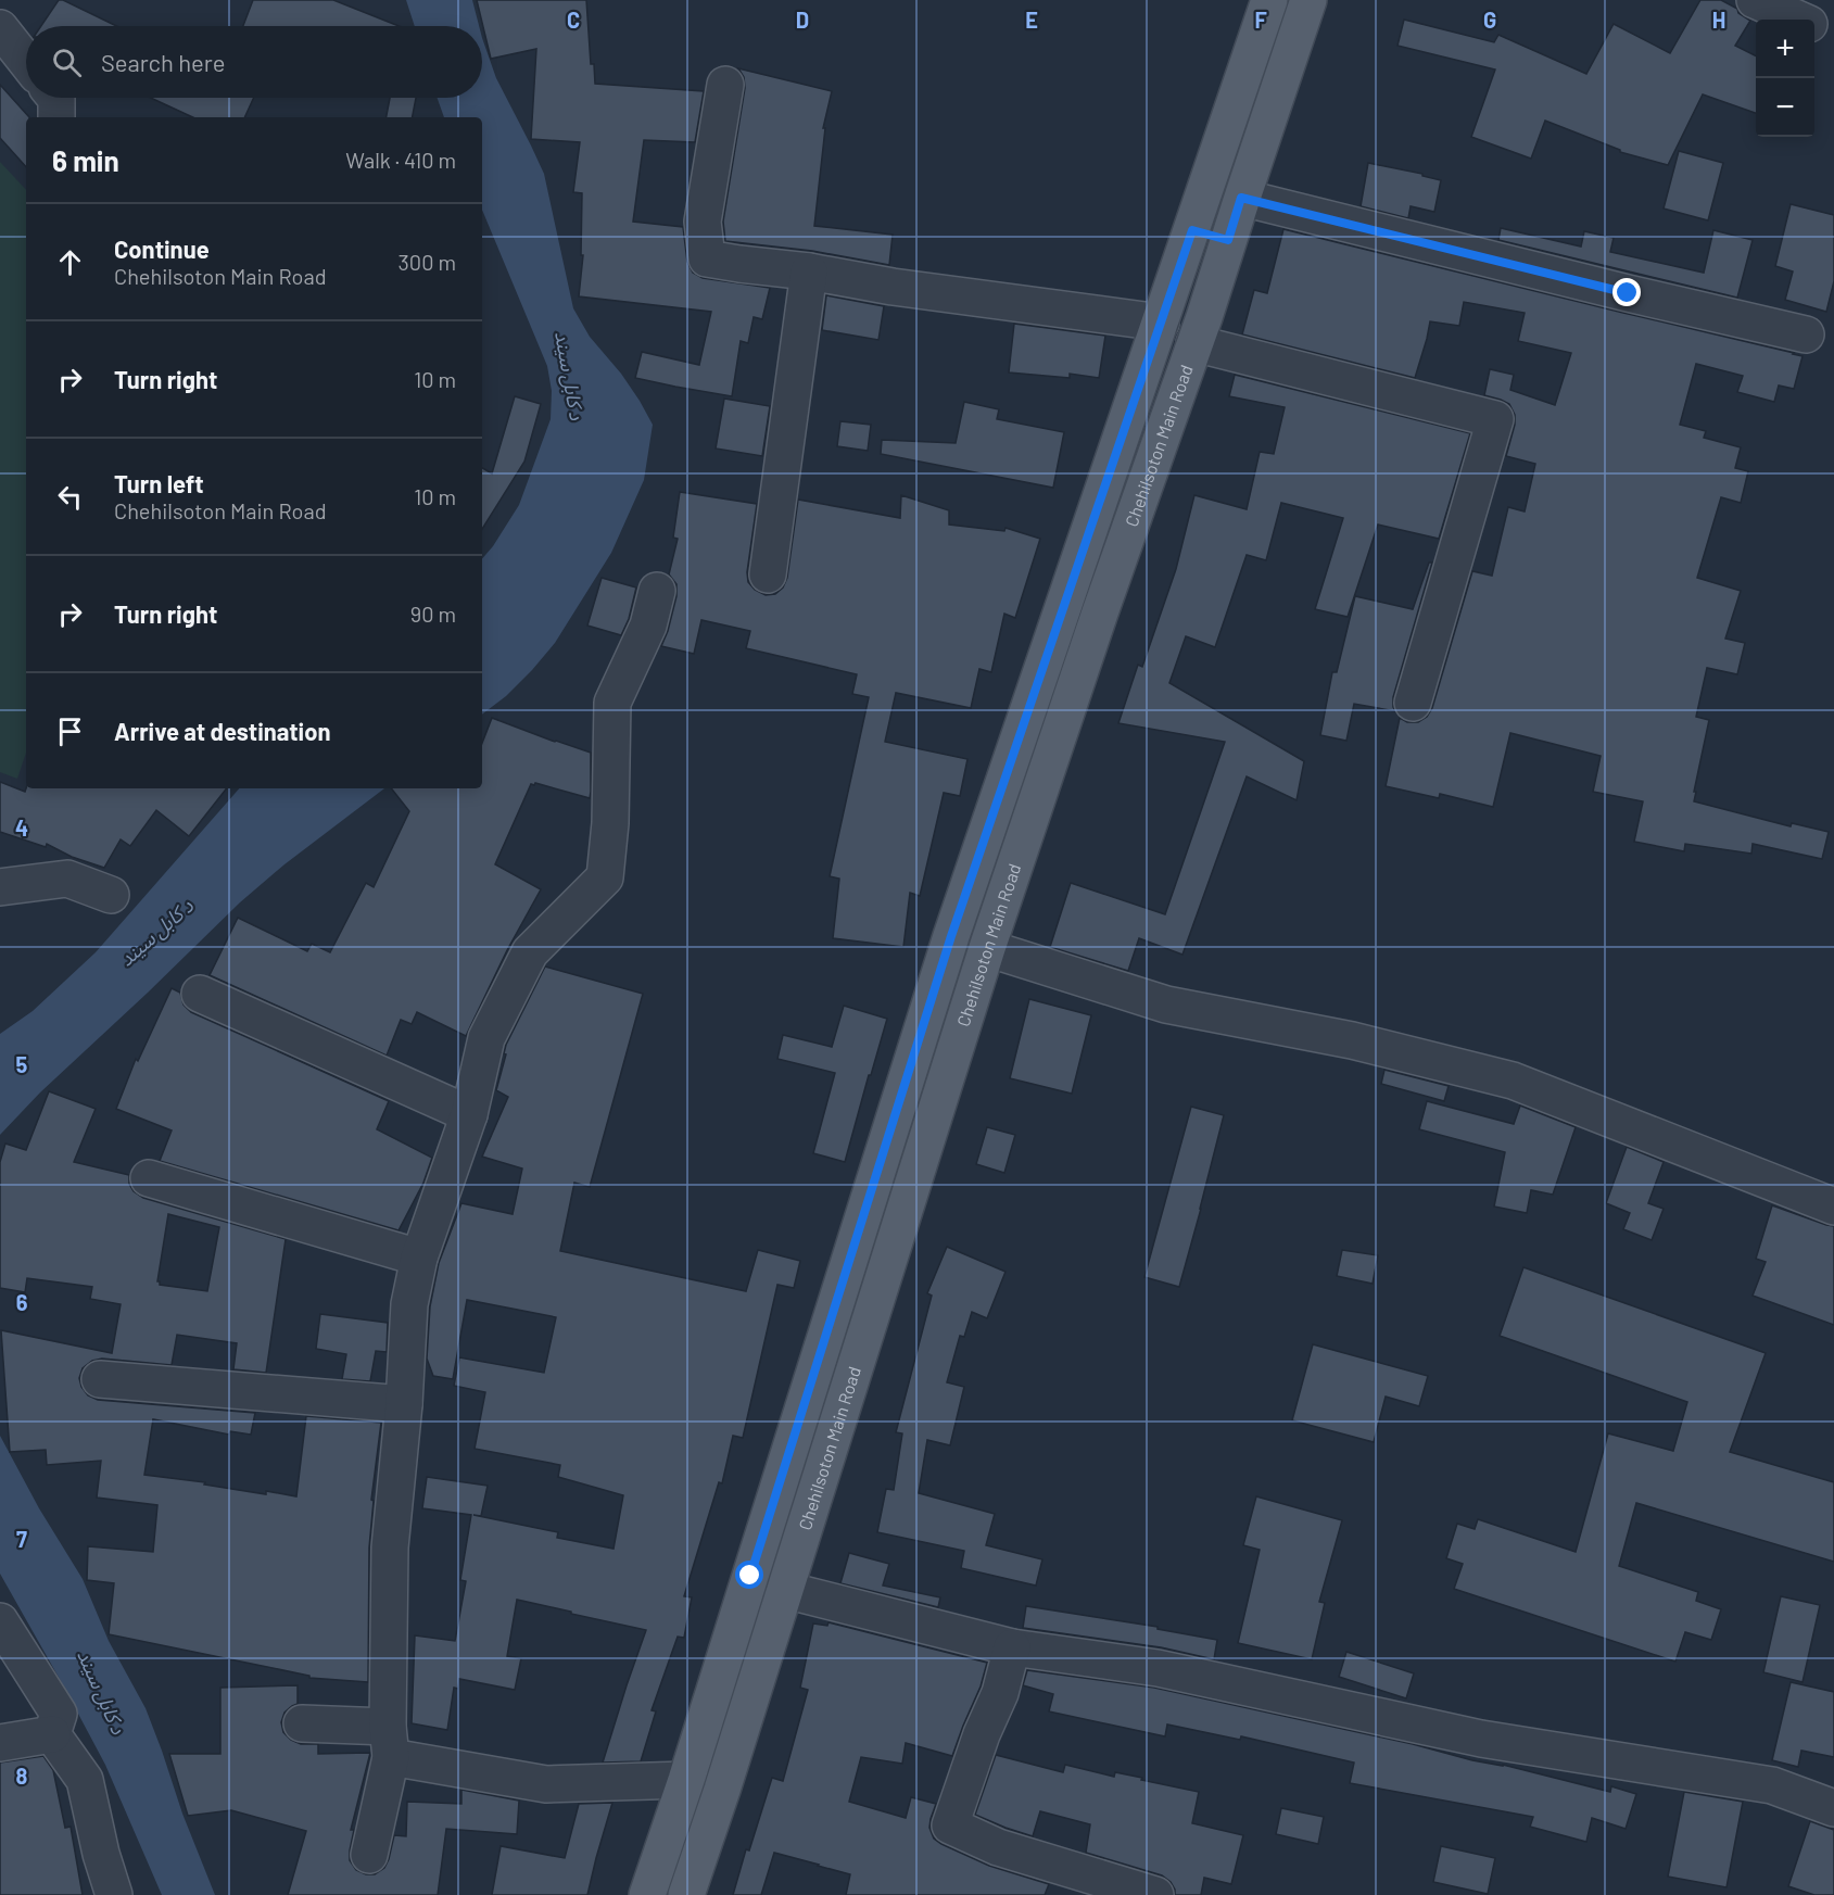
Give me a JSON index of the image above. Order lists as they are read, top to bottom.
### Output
{
  "streets": {
    "main road": ["Chehilsoton Main Road"]
  },
  "water": ["د کابل سيند"],
  "page": {
    "map_buttons": ["+", "−"],
    "search": "Search here",
    "heading": ["6 min", "Walk · 410 m"],
    "list": [
      ["Continue", "Chehilsoton Main Road", "300 m"],
      ["Turn right", "10 m"],
      ["Turn left", "Chehilsoton Main Road", "10 m"],
      ["Turn right", "90 m"],
      "Arrive at destination"
    ]
  },
  "grid": {
    "columns": [
      "C",
      "D",
      "E",
      "F",
      "G",
      "H"
    ],
    "rows": [
      "4",
      "5",
      "6",
      "7",
      "8"
    ]
  }
}
